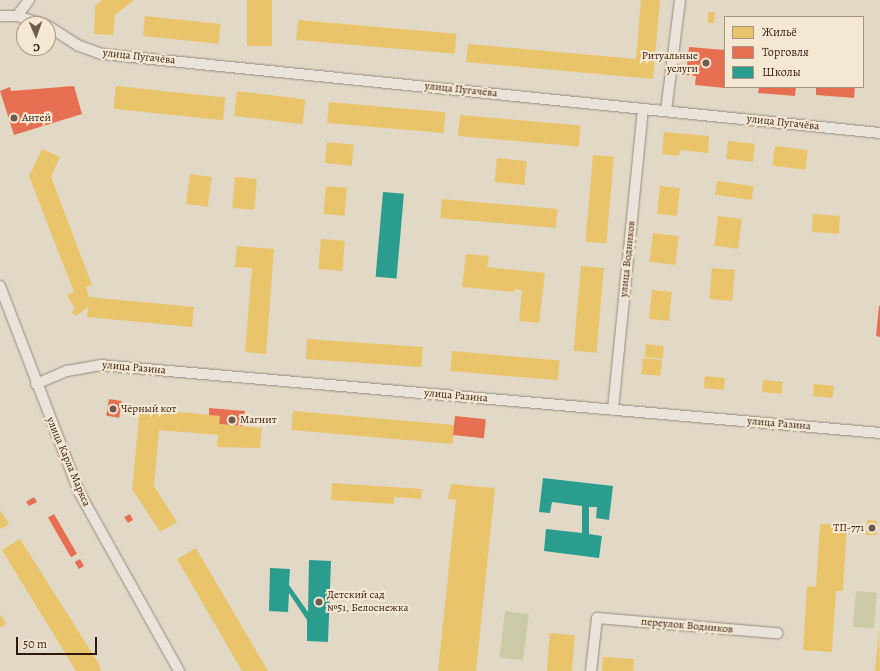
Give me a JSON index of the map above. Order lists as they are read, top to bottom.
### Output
{
  "streets": {
    "street": [
      "улица Пугачёва",
      "улица Водников",
      "улица Разина",
      "улица Карла Маркса",
      "переулок Водников"
    ]
  },
  "crossings": [
    ["улица Пугачёва", "улица Водников"],
    ["улица Водников", "улица Разина"],
    ["улица Разина", "улица Карла Маркса"]
  ],
  "places": [
    "Ритуальные услуги",
    "Антей",
    "Чёрный кот",
    "Магнит",
    "ТП-771",
    "Детский сад №51, Белоснежка"
  ],
  "legend": ["Жильё", "Торговля", "Школы"],
  "scale_bar": "50 m",
  "north": "bottom"
}
